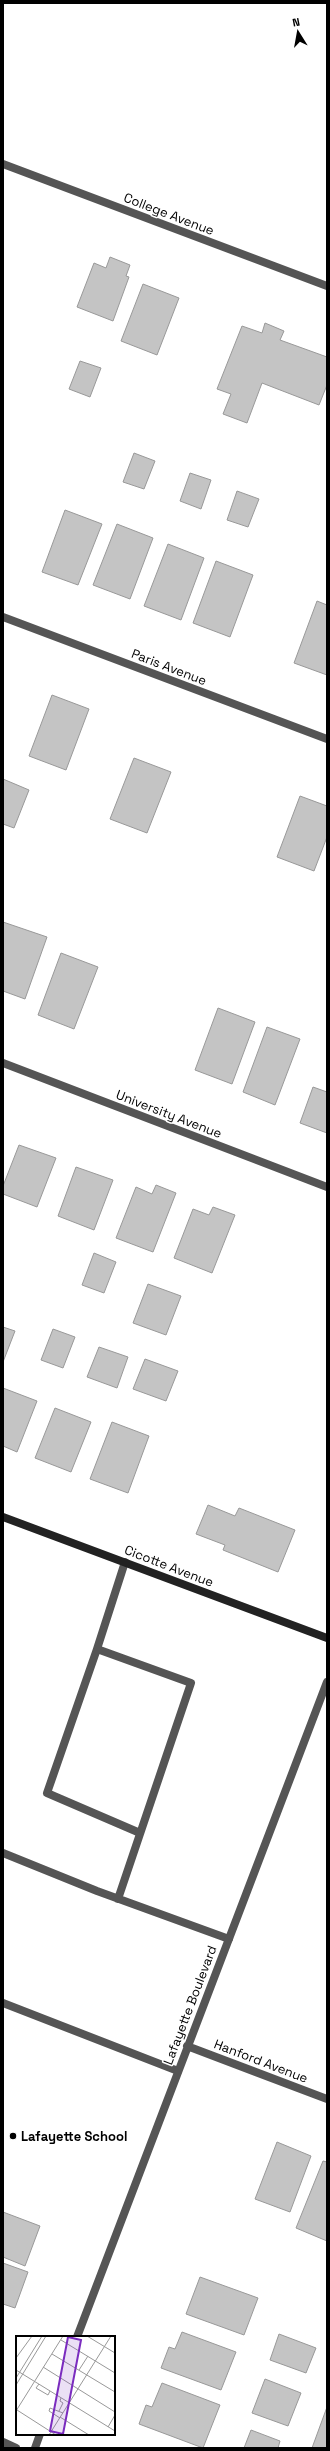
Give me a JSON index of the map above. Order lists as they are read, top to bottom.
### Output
{
  "streets": {
    "street": [
      "College Avenue",
      "Paris Avenue",
      "University Avenue",
      "Cicotte Avenue",
      "Lafayette Boulevard",
      "Hanford Avenue"
    ]
  },
  "crossings": [
    ["Lafayette Boulevard", "Hanford Avenue"]
  ],
  "places": ["Lafayette School"],
  "north": "top"
}
